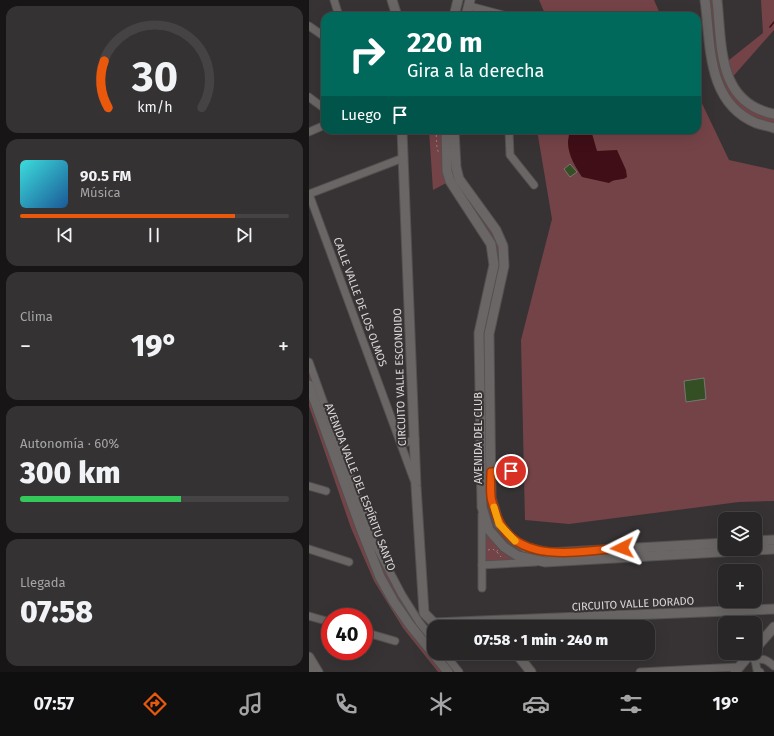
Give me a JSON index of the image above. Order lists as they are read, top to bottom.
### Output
{
  "streets": {
    "street": [
      "CALLE VALLE DE LOS OLMOS",
      "CIRCUITO VALLE ESCONDIDO",
      "AVENIDA DEL CLUB",
      "AVENIDA VALLE DEL ESPÍRITU SANTO",
      "CIRCUITO VALLE DORADO"
    ]
  },
  "crossings": [
    ["CALLE VALLE DE LOS OLMOS", "CIRCUITO VALLE ESCONDIDO"]
  ],
  "page": {
    "turn": ["220 m", "Gira a la derecha"],
    "then": "Luego",
    "song": ["90.5 FM", "Música"],
    "tile": [
      "Clima",
      ["Autonomía · 60%", "300 km"],
      ["Llegada", "07:58"]
    ],
    "heat": ["−", "19°", "+"],
    "map_buttons": ["+", "−"],
    "limit": "40",
    "trip": "07:58 · 1 min · 240 m",
    "tabs": ["07:57", "19°"],
    "gauge": ["30", "km/h"]
  }
}
